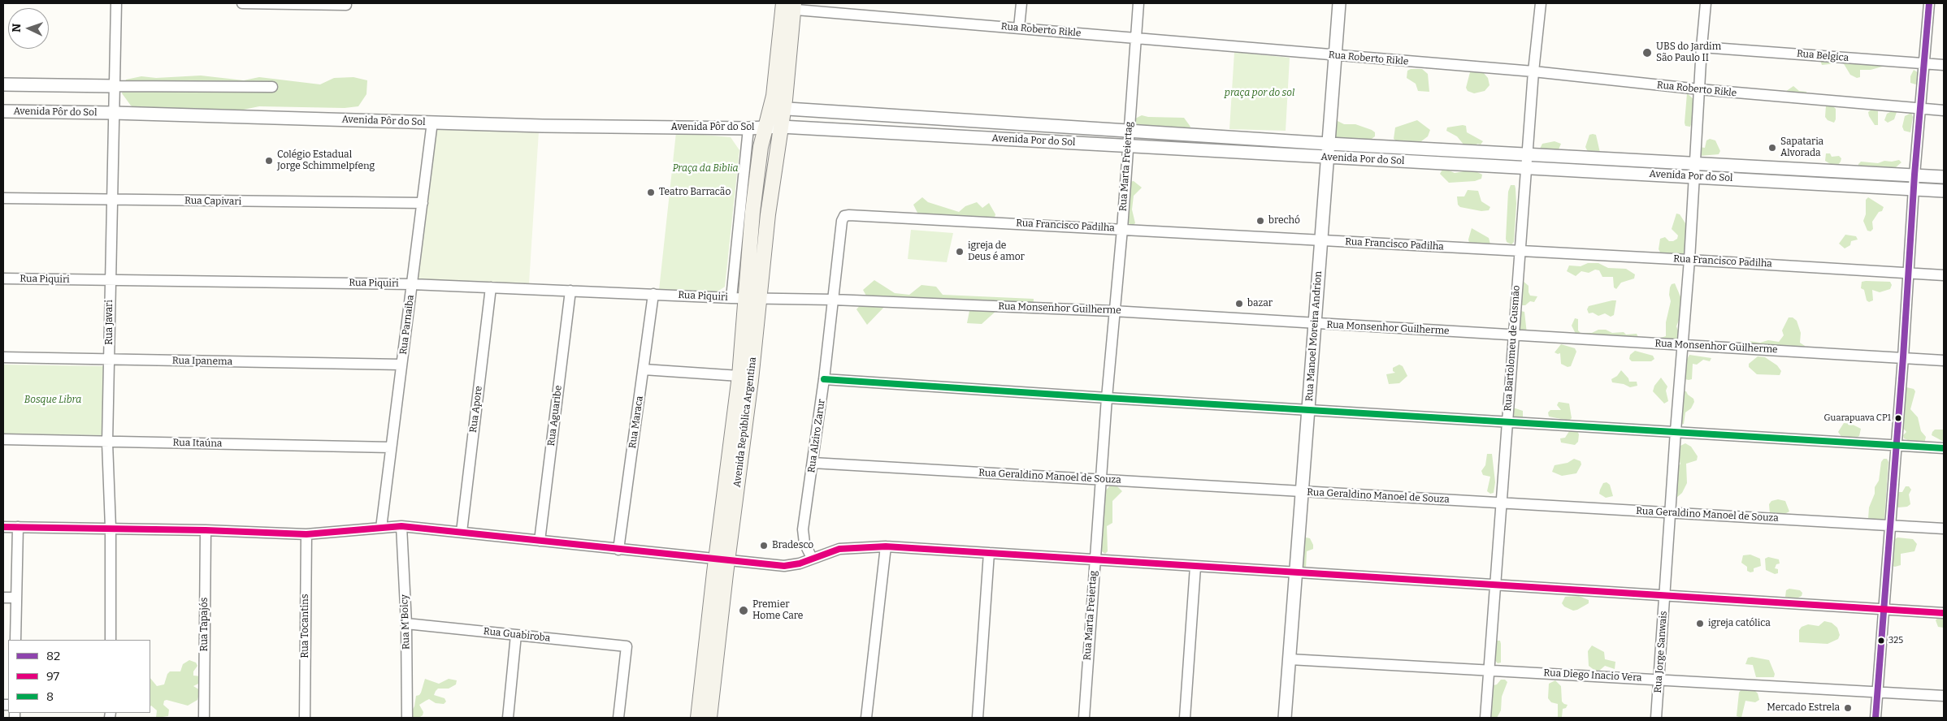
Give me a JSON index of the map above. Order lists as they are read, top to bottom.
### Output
{
  "streets": {
    "main road": ["Avenida República Argentina"],
    "street": [
      "Rua Roberto Rikle",
      "Rua Belgica",
      "Avenida Pôr do Sol",
      "Avenida Por do Sol",
      "Rua Marta Freiertag",
      "Rua Capivari",
      "Rua Francisco Padilha",
      "Rua Piquiri",
      "Rua Monsenhor Guilherme",
      "Rua Javari",
      "Rua Parnaiba",
      "Rua Manoel Moreira Andrion",
      "Rua Bartolomeu de Gusmão",
      "Rua Ipanema",
      "Rua Apore",
      "Rua Aguaribe",
      "Rua Maraca",
      "Rua Alziro Zarur",
      "Rua Itaúna",
      "Rua Geraldino Manoel de Souza",
      "Rua M'Boicy",
      "Rua Tapajós",
      "Rua Tocantins",
      "Rua Guabiroba",
      "Rua Jorge Sanwais",
      "Rua Diego Inacio Vera"
    ]
  },
  "crossings": [
    ["Rua Roberto Rikle", "Rua Marta Freiertag"],
    ["Rua Roberto Rikle", "Rua Manoel Moreira Andrion"],
    ["Rua Roberto Rikle", "Rua Bartolomeu de Gusmão"],
    ["Rua Roberto Rikle", "Rua Jorge Sanwais"],
    ["Rua Belgica", "Rua Jorge Sanwais"],
    ["Avenida Pôr do Sol", "Avenida Por do Sol"],
    ["Avenida Pôr do Sol", "Rua Javari"],
    ["Avenida Pôr do Sol", "Rua Parnaiba"],
    ["Avenida Pôr do Sol", "Avenida República Argentina"],
    ["Avenida Por do Sol", "Rua Marta Freiertag"],
    ["Avenida Por do Sol", "Rua Manoel Moreira Andrion"],
    ["Avenida Por do Sol", "Rua Bartolomeu de Gusmão"],
    ["Avenida Por do Sol", "Avenida República Argentina"],
    ["Avenida Por do Sol", "Rua Jorge Sanwais"],
    ["Rua Marta Freiertag", "Rua Francisco Padilha"],
    ["Rua Marta Freiertag", "Rua Monsenhor Guilherme"],
    ["Rua Marta Freiertag", "Rua Geraldino Manoel de Souza"],
    ["Rua Capivari", "Rua Javari"],
    ["Rua Capivari", "Rua Parnaiba"],
    ["Rua Francisco Padilha", "Rua Manoel Moreira Andrion"],
    ["Rua Francisco Padilha", "Rua Bartolomeu de Gusmão"],
    ["Rua Francisco Padilha", "Rua Alziro Zarur"],
    ["Rua Francisco Padilha", "Rua Jorge Sanwais"],
    ["Rua Piquiri", "Rua Monsenhor Guilherme"],
    ["Rua Piquiri", "Rua Javari"],
    ["Rua Piquiri", "Rua Parnaiba"],
    ["Rua Piquiri", "Rua Apore"],
    ["Rua Piquiri", "Rua Aguaribe"],
    ["Rua Piquiri", "Rua Maraca"],
    ["Rua Piquiri", "Avenida República Argentina"],
    ["Rua Monsenhor Guilherme", "Rua Manoel Moreira Andrion"],
    ["Rua Monsenhor Guilherme", "Rua Bartolomeu de Gusmão"],
    ["Rua Monsenhor Guilherme", "Avenida República Argentina"],
    ["Rua Monsenhor Guilherme", "Rua Alziro Zarur"],
    ["Rua Monsenhor Guilherme", "Rua Jorge Sanwais"],
    ["Rua Javari", "Rua Ipanema"],
    ["Rua Javari", "Rua Itaúna"],
    ["Rua Parnaiba", "Rua Ipanema"],
    ["Rua Parnaiba", "Rua Itaúna"],
    ["Rua Manoel Moreira Andrion", "Rua Geraldino Manoel de Souza"],
    ["Rua Manoel Moreira Andrion", "Rua Diego Inacio Vera"],
    ["Rua Bartolomeu de Gusmão", "Rua Geraldino Manoel de Souza"],
    ["Rua Bartolomeu de Gusmão", "Rua Diego Inacio Vera"],
    ["Rua Alziro Zarur", "Rua Geraldino Manoel de Souza"],
    ["Rua Geraldino Manoel de Souza", "Rua Jorge Sanwais"],
    ["Rua M'Boicy", "Rua Guabiroba"],
    ["Rua Jorge Sanwais", "Rua Diego Inacio Vera"]
  ],
  "parks": ["praça por do sol", "Praça da Biblia", "Bosque Libra"],
  "places": [
    "UBS do Jardim São Paulo II",
    "Sapataria Alvorada",
    "Colégio Estadual Jorge Schimmelpfeng",
    "Teatro Barracão",
    "brechó",
    "igreja de Deus é amor",
    "bazar",
    "Guarapuava CP1",
    "Bradesco",
    "Premier Home Care",
    "igreja católica",
    "325",
    "Mercado Estrela"
  ],
  "lines": ["transit line 82", "transit line 8", "transit line 97"],
  "legend": ["82", "97", "8"],
  "north": "left"
}
